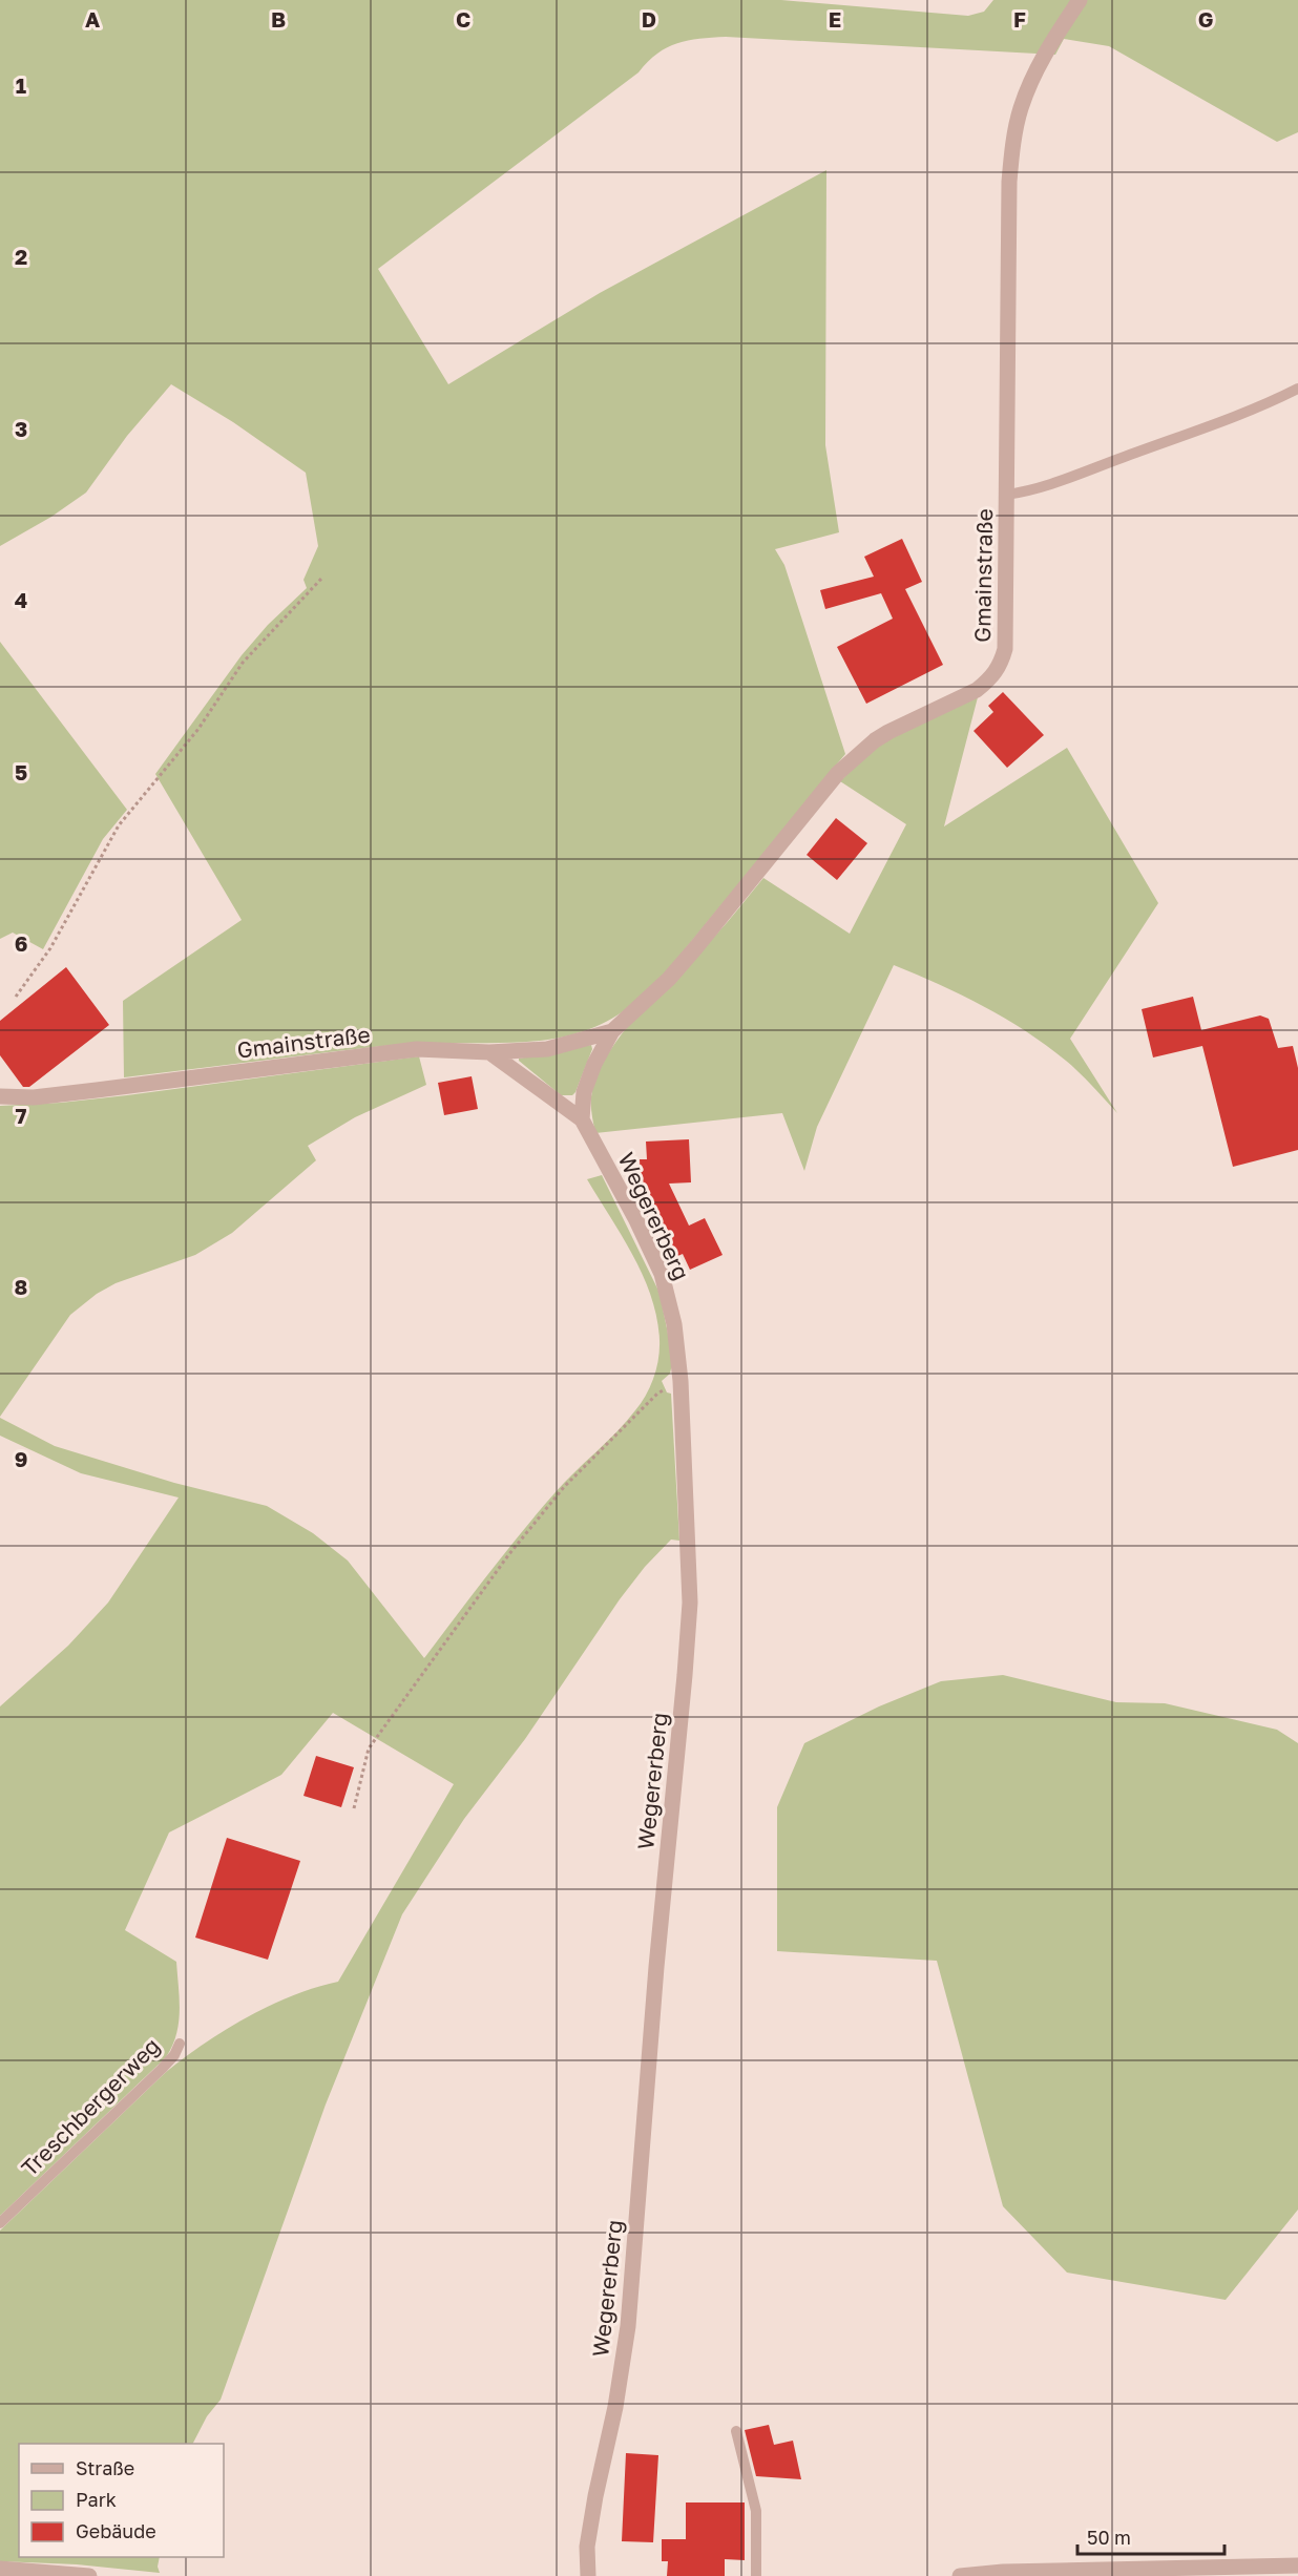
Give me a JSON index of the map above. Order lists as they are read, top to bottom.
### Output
{
  "streets": {
    "street": ["Gmainstraße", "Wegererberg"],
    "lane": ["Treschbergerweg"]
  },
  "crossings": [
    ["Gmainstraße", "Wegererberg"]
  ],
  "legend": ["Straße", "Park", "Gebäude"],
  "scale_bar": "50 m",
  "grid": {
    "columns": [
      "A",
      "B",
      "C",
      "D",
      "E",
      "F",
      "G"
    ],
    "rows": [
      "1",
      "2",
      "3",
      "4",
      "5",
      "6",
      "7",
      "8",
      "9"
    ]
  }
}
